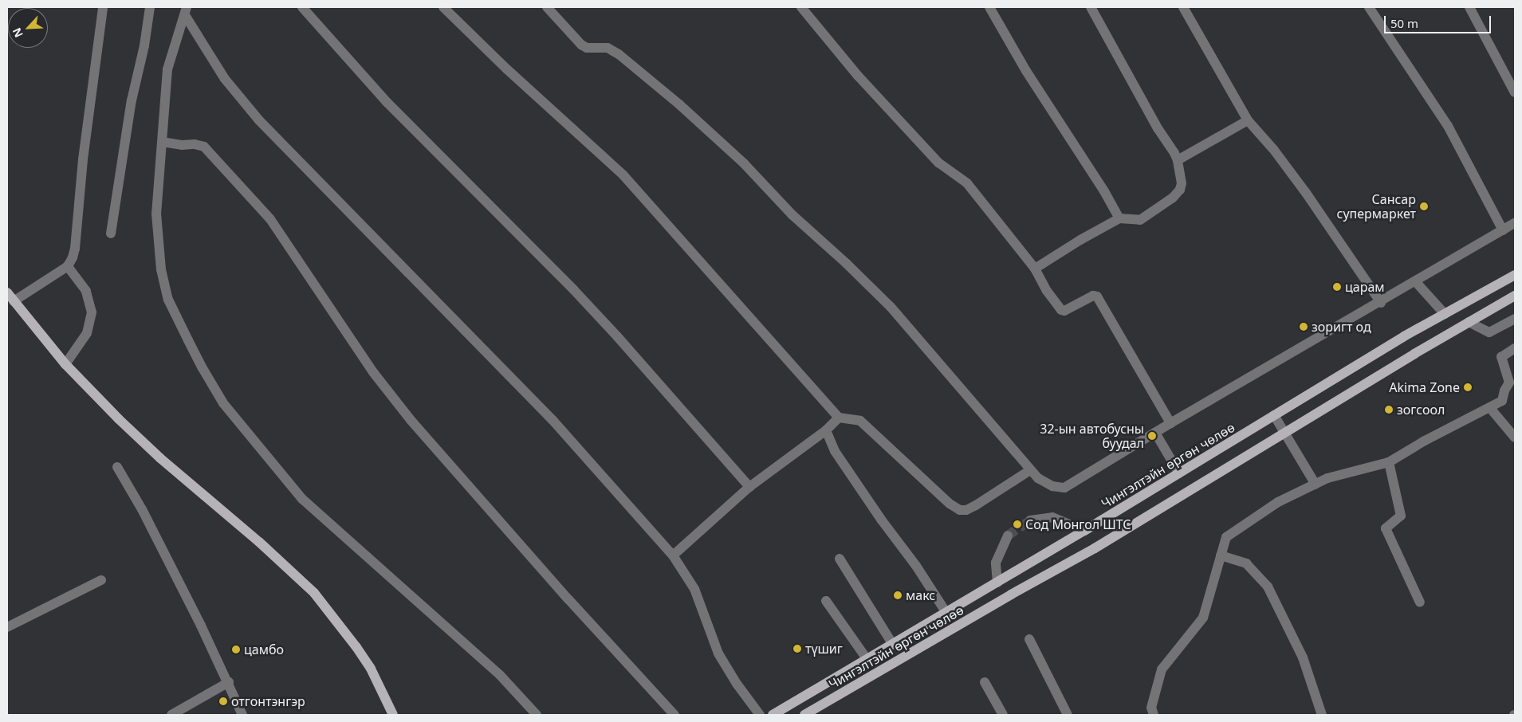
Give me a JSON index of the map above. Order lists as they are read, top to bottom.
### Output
{
  "streets": {
    "main road": ["Чингэлтэйн өргөн чөлөө"]
  },
  "places": [
    "Сансар супермаркет",
    "царам",
    "зоригт од",
    "Akima Zone",
    "зогсоол",
    "32-ын автобусны буудал",
    "Сод Монгол ШТС",
    "макс",
    "түшиг",
    "цамбо",
    "отгонтэнгэр"
  ],
  "scale_bar": "50 m",
  "north": "bottom left"
}
